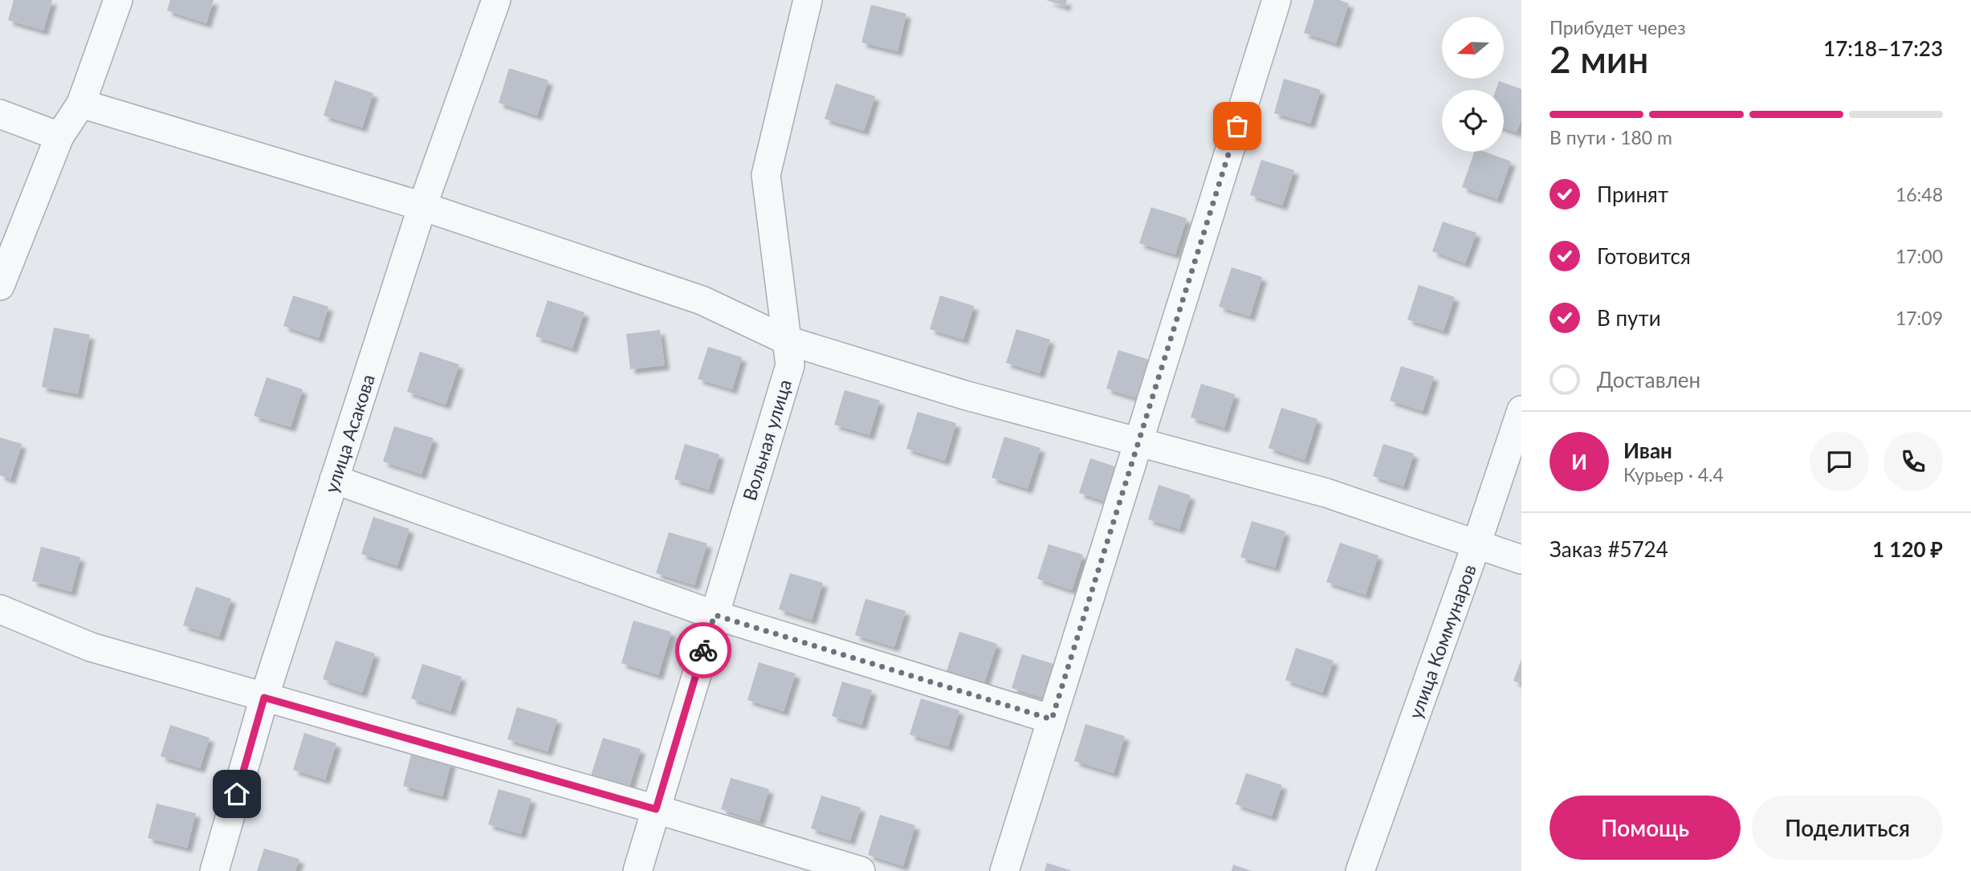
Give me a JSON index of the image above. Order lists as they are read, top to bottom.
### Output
{
  "streets": {
    "street": ["улица Асакова", "Вольная улица", "улица Коммунаров"]
  },
  "north": "left",
  "page": {
    "heading": ["2 мин", "Прибудет через", "17:18–17:23"],
    "panel": [
      "Иван",
      "Курьер · 4.4",
      "Заказ #5724",
      "1 120 ₽"
    ],
    "bar": "В пути · 180 m",
    "list": [
      ["Принят", "16:48"],
      ["Готовится", "17:00"],
      ["В пути", "17:09"],
      "Доставлен"
    ],
    "round": "И",
    "buttons": ["Помощь", "Поделиться"]
  }
}
